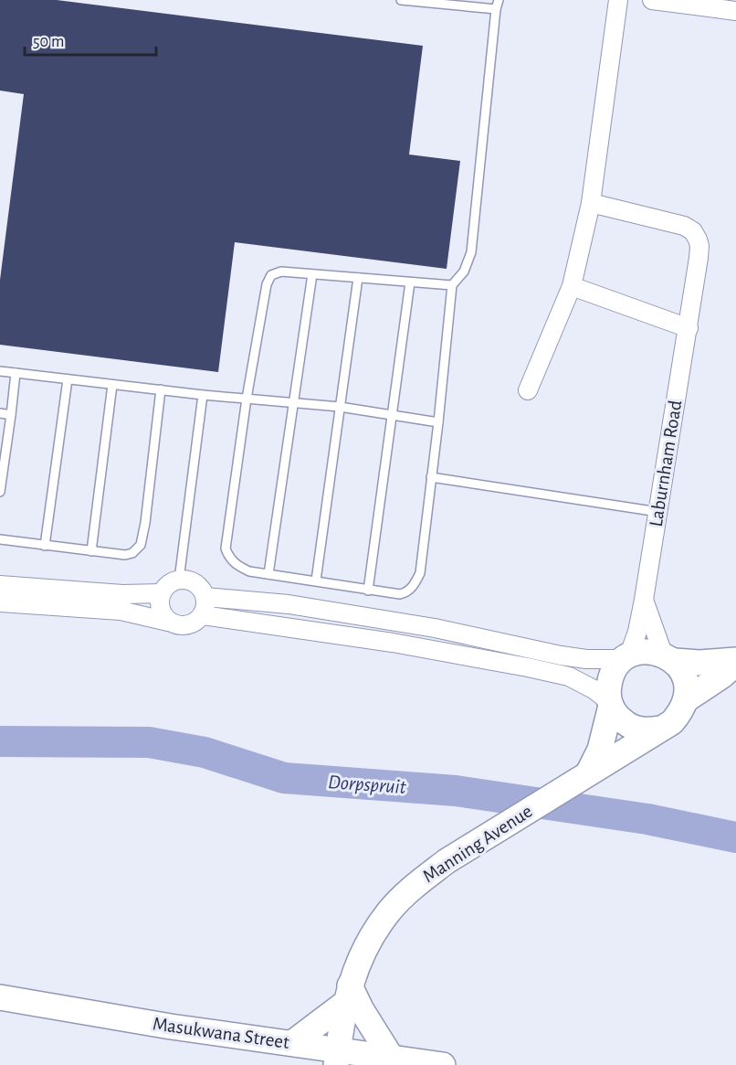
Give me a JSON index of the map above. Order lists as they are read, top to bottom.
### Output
{
  "streets": {
    "street": ["Laburnham Road", "Manning Avenue", "Masukwana Street"]
  },
  "crossings": [
    ["Laburnham Road", "Manning Avenue"],
    ["Manning Avenue", "Masukwana Street"]
  ],
  "water": ["Dorpspruit"],
  "scale_bar": "50 m"
}
